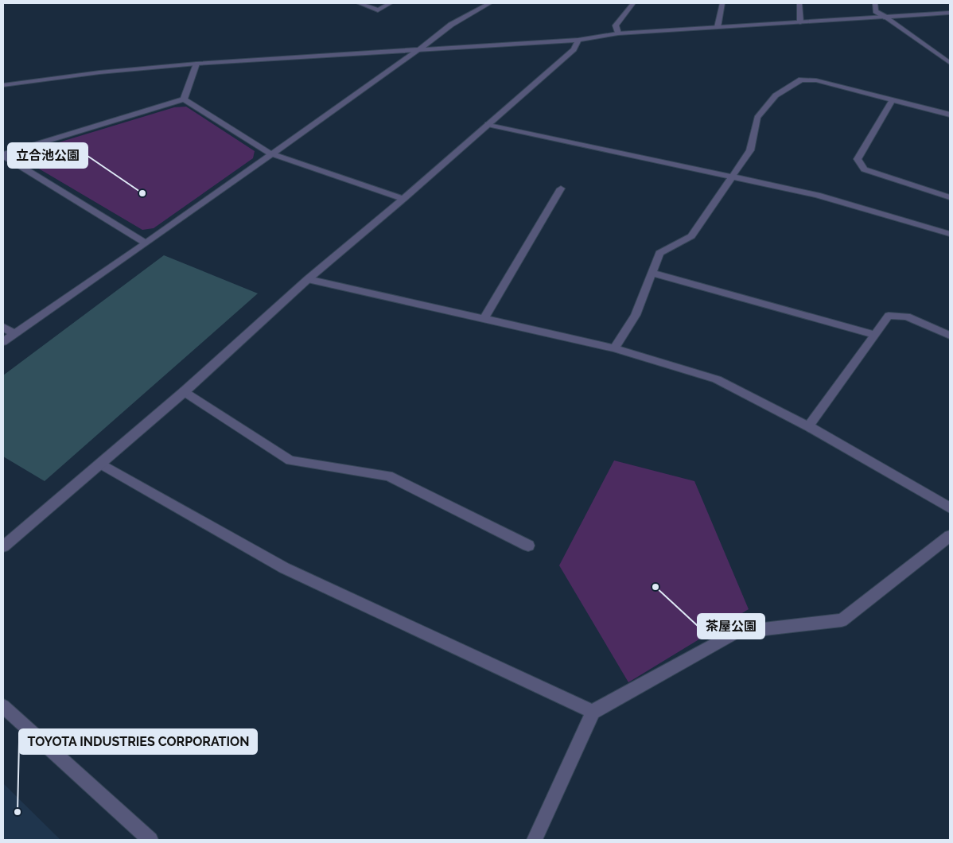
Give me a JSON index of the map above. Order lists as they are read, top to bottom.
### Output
{
  "places": ["立合池公園", "茶屋公園", "TOYOTA INDUSTRIES CORPORATION"]
}
